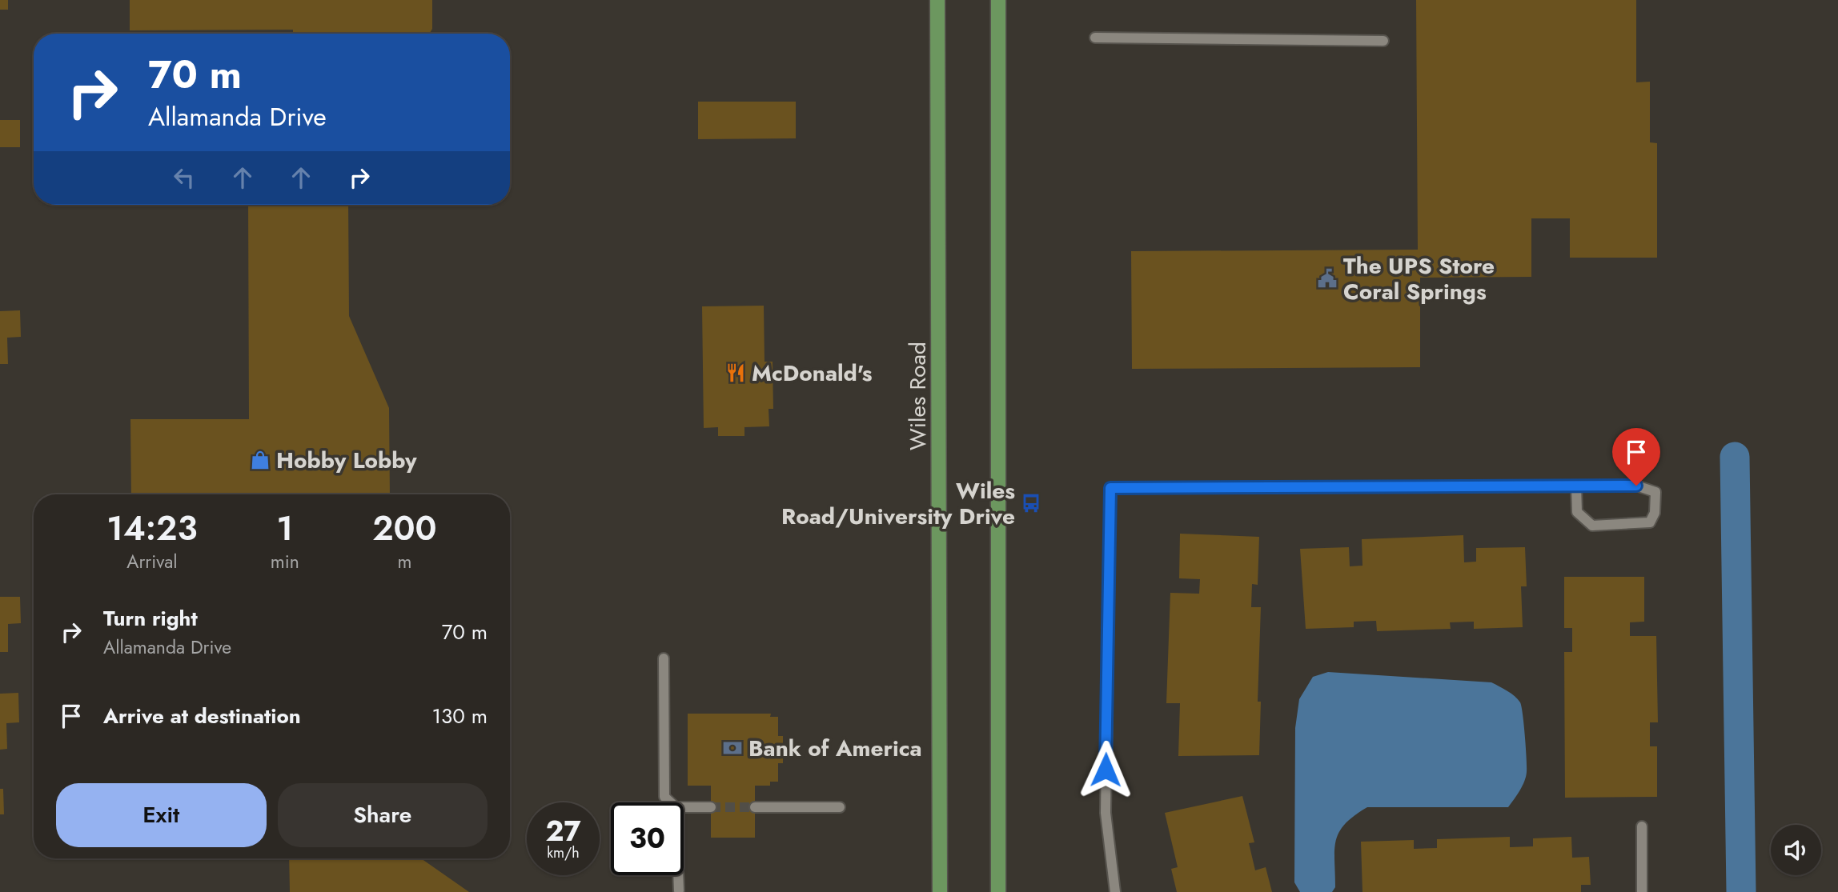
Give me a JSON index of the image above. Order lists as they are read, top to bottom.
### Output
{
  "streets": {
    "main road": ["Wiles Road"]
  },
  "places": {
    "public building": ["The UPS Store Coral Springs"],
    "restaurant": ["McDonald's"],
    "shop": ["Hobby Lobby"],
    "bus stop": ["Wiles Road/University Drive"],
    "bank": ["Bank of America"]
  },
  "page": {
    "turn": ["70 m", "Allamanda Drive"],
    "eta": [
      "14:23",
      "Arrival",
      "1",
      "min",
      "200",
      "m"
    ],
    "list": [
      {
        "name": "Turn right",
        "note": "Allamanda Drive",
        "value": "70 m"
      },
      {
        "name": "Arrive at destination",
        "value": "130 m"
      }
    ],
    "buttons": ["Exit", "Share"],
    "speed": "27 km/h",
    "limit": "30"
  }
}
